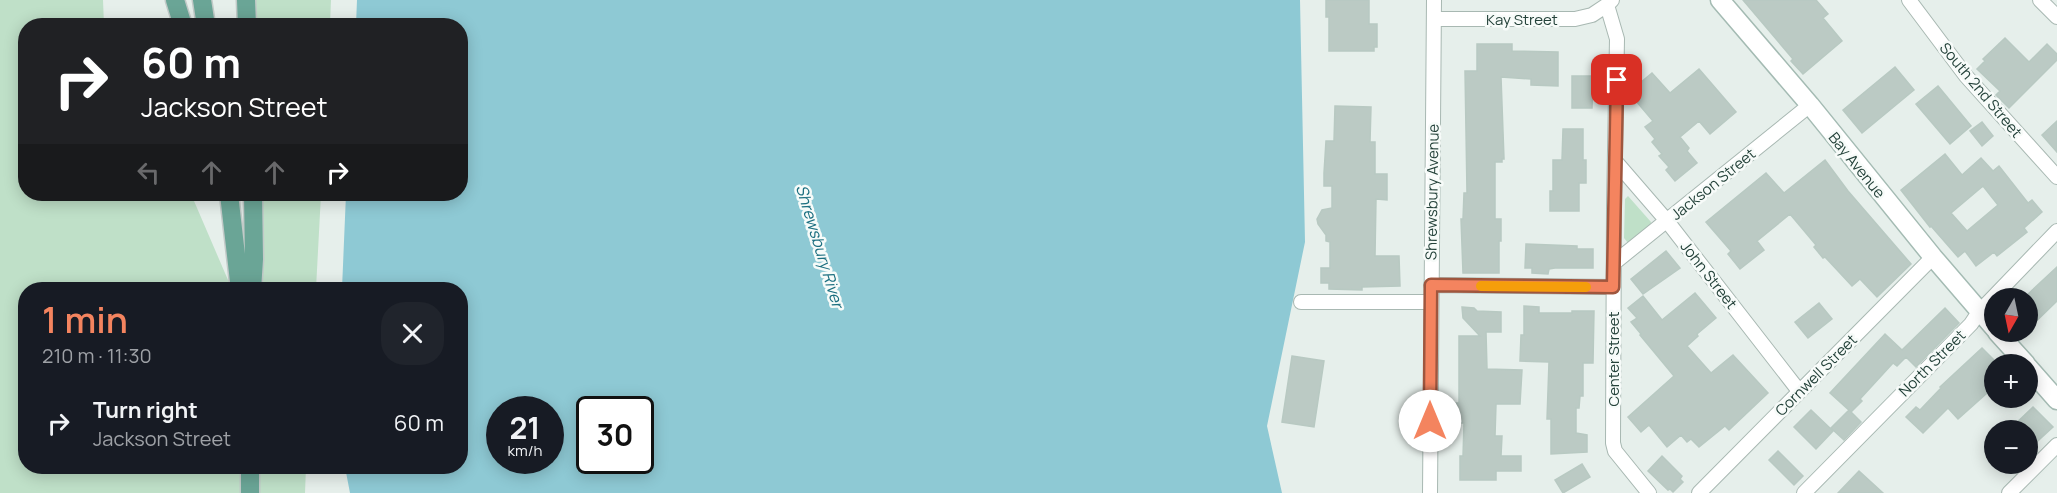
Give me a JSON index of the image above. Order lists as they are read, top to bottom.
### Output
{
  "streets": {
    "street": [
      "Kay Street",
      "South 2nd Street",
      "Bay Avenue",
      "Jackson Street",
      "Shrewsbury Avenue",
      "John Street",
      "Center Street",
      "North Street",
      "Cornwell Street"
    ]
  },
  "crossings": [
    ["Kay Street", "Shrewsbury Avenue"],
    ["Kay Street", "Center Street"],
    ["Bay Avenue", "Jackson Street"],
    ["Bay Avenue", "North Street"],
    ["Bay Avenue", "Cornwell Street"],
    ["Jackson Street", "John Street"],
    ["Jackson Street", "Center Street"],
    ["John Street", "Center Street"],
    ["John Street", "Cornwell Street"]
  ],
  "water": ["Shrewsbury River"],
  "north": "bottom",
  "page": {
    "turn": ["60 m", "Jackson Street"],
    "heading": ["1 min", "210 m · 11:30"],
    "map_buttons": ["+", "−"],
    "list": [
      {
        "name": "Turn right",
        "note": "Jackson Street",
        "value": "60 m"
      }
    ],
    "speed": "21 km/h",
    "limit": "30"
  }
}
